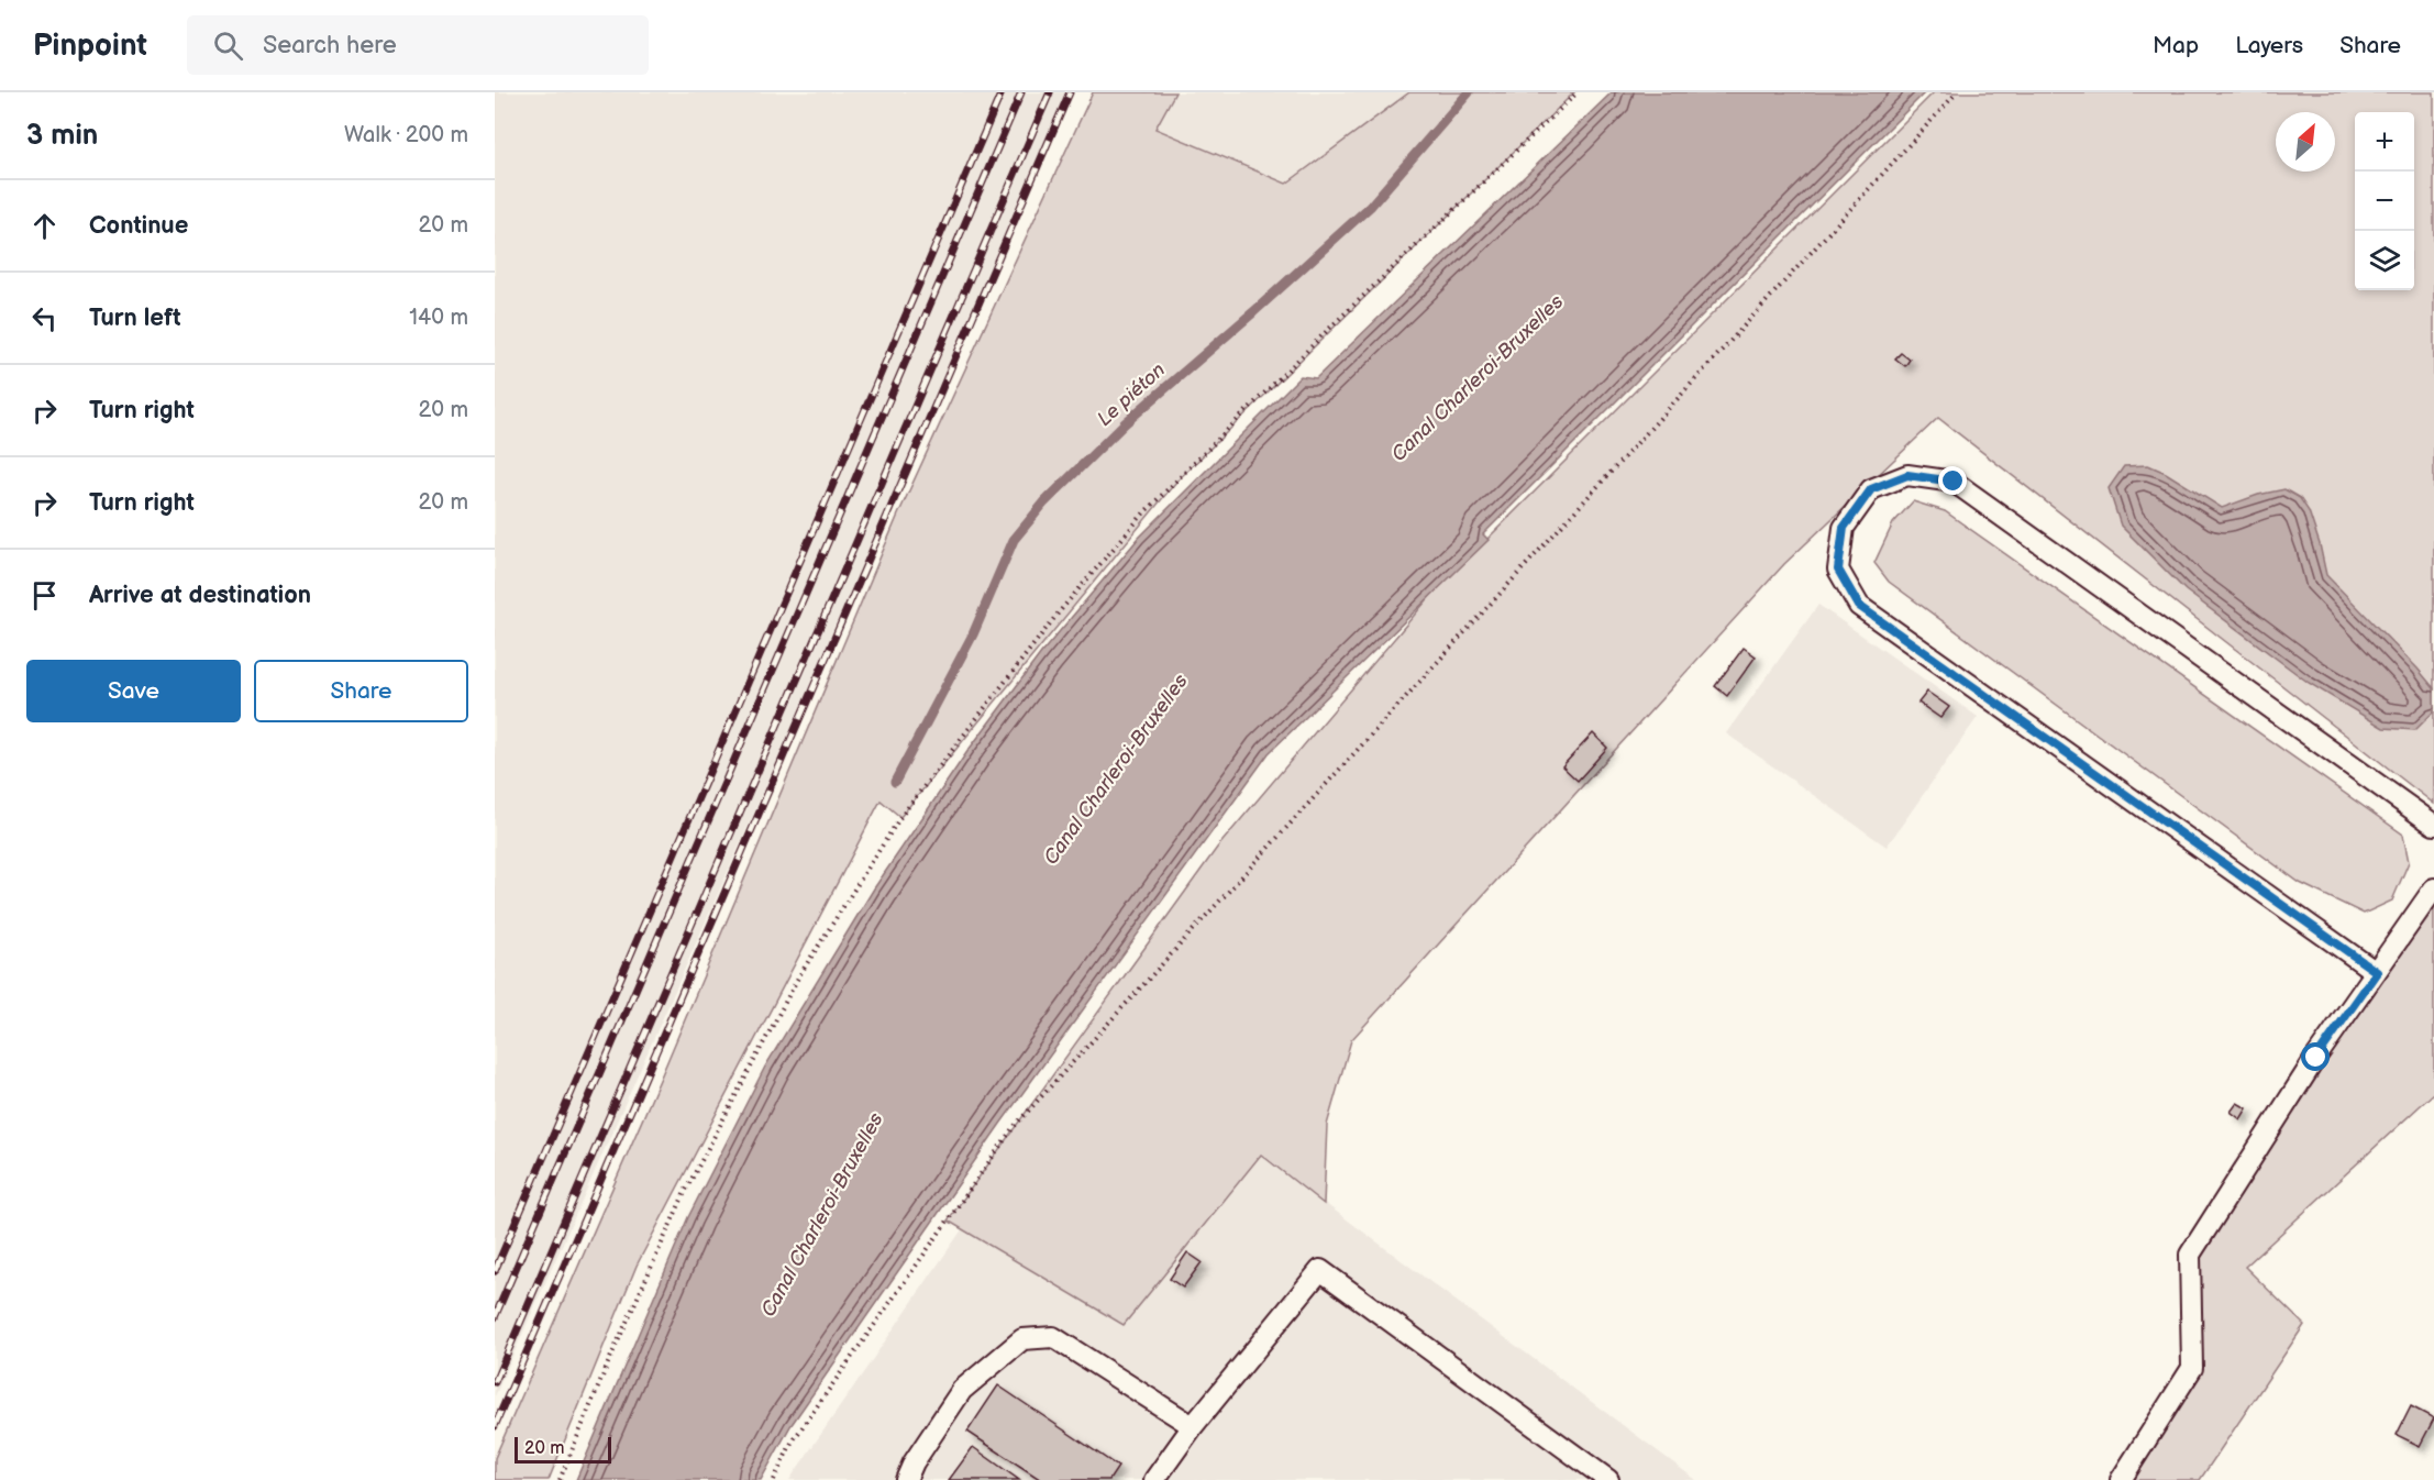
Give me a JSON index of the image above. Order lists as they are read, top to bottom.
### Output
{
  "water": ["Canal Charleroi-Bruxelles", "Le piéton"],
  "scale_bar": "20 m",
  "north": "top right",
  "page": {
    "header": "Pinpoint",
    "search": "Search here",
    "nav": ["Map", "Layers", "Share"],
    "heading": ["3 min", "Walk · 200 m"],
    "map_buttons": ["+", "−"],
    "list": [
      ["Continue", "20 m"],
      ["Turn left", "140 m"],
      ["Turn right", "20 m"],
      ["Turn right", "20 m"],
      "Arrive at destination"
    ],
    "buttons": ["Save", "Share"],
    "scale": "20 m"
  }
}
